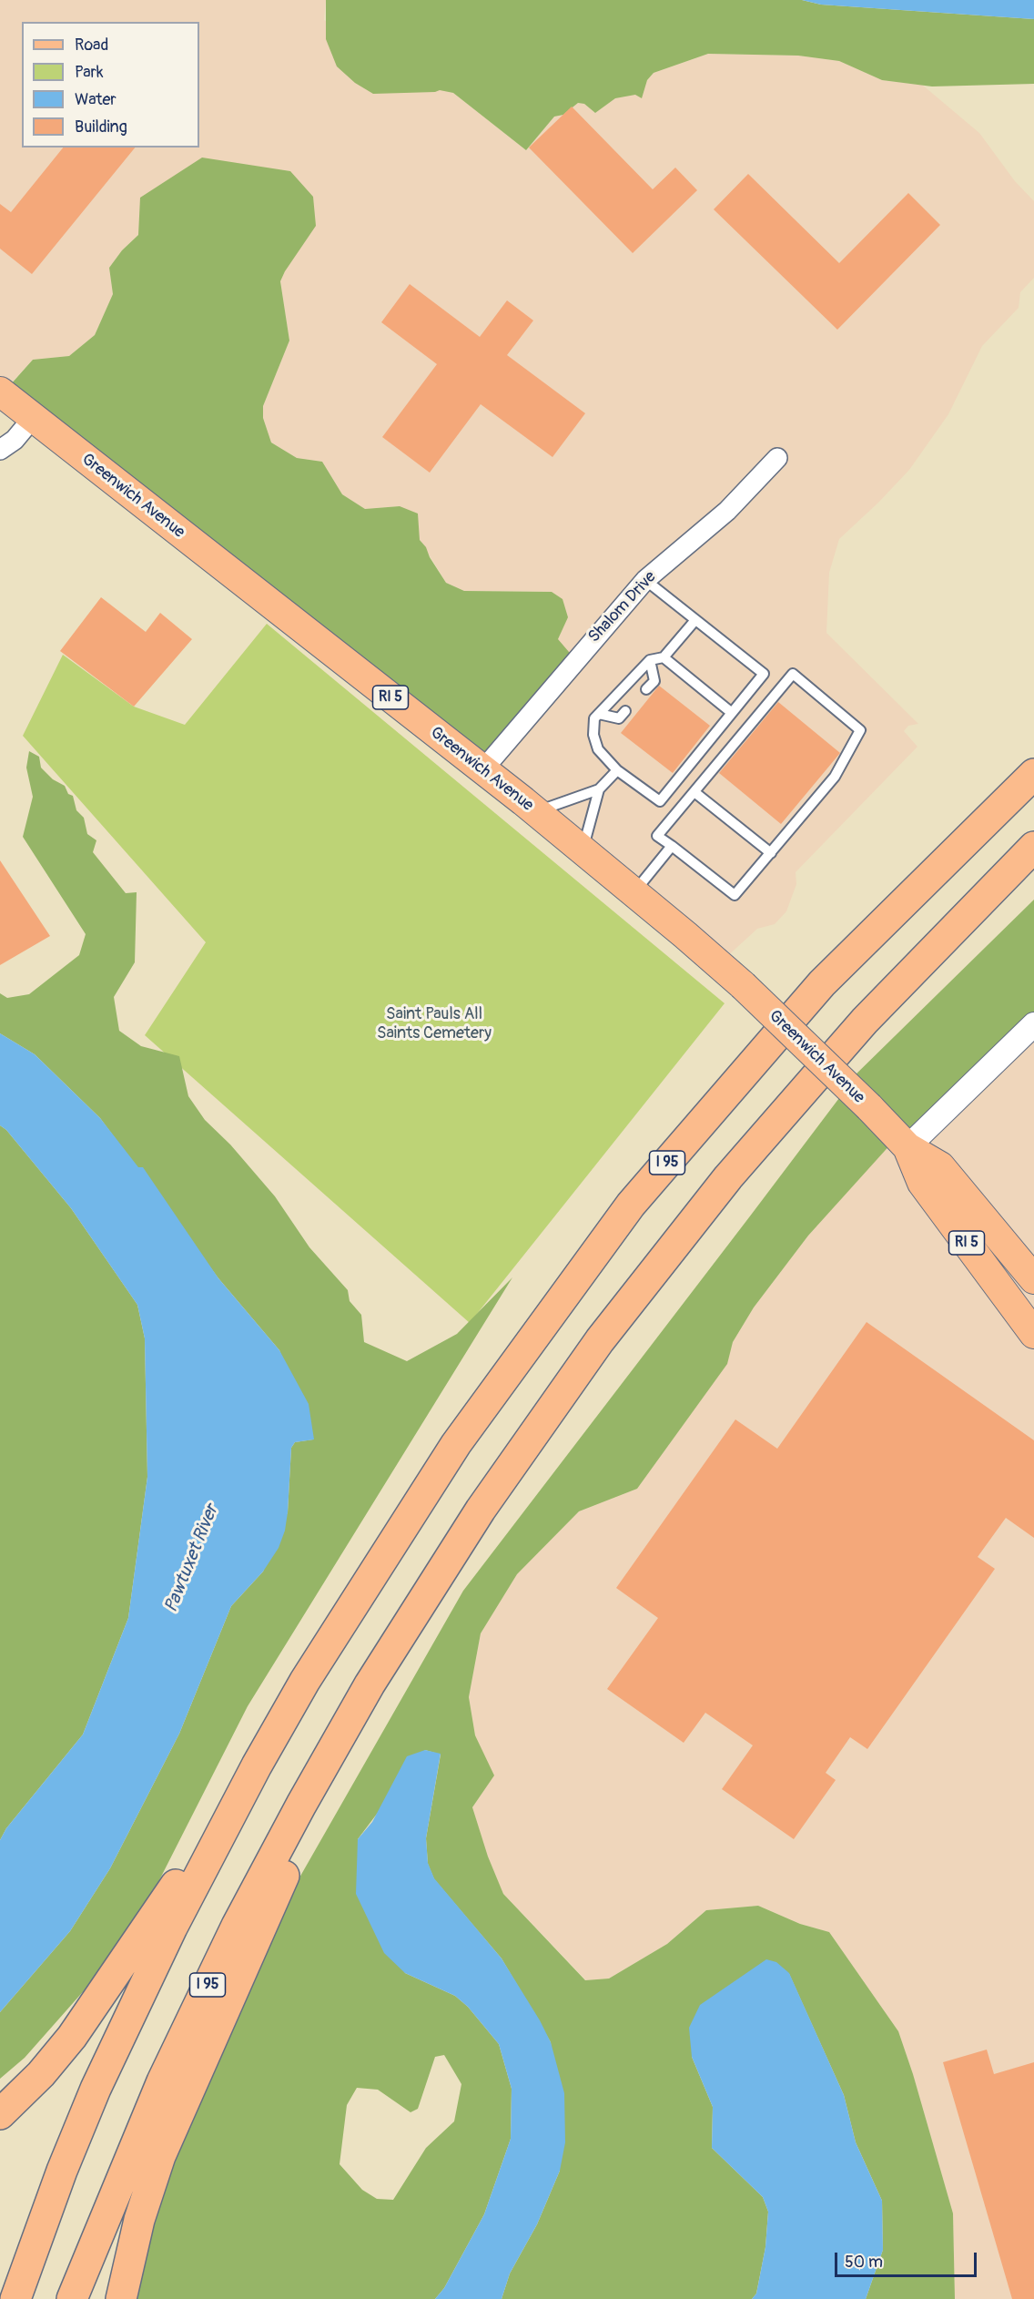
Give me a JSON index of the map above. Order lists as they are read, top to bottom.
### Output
{
  "streets": {
    "highway": ["I 95"],
    "main road": ["Greenwich Avenue", "RI 5"],
    "street": ["Shalom Drive"]
  },
  "crossings": [
    ["Greenwich Avenue", "Shalom Drive"],
    ["Greenwich Avenue", "RI 5"]
  ],
  "water": ["Pawtuxet River"],
  "parks": ["Saint Pauls All Saints Cemetery"],
  "legend": [
    "Road",
    "Park",
    "Water",
    "Building"
  ],
  "scale_bar": "50 m"
}
